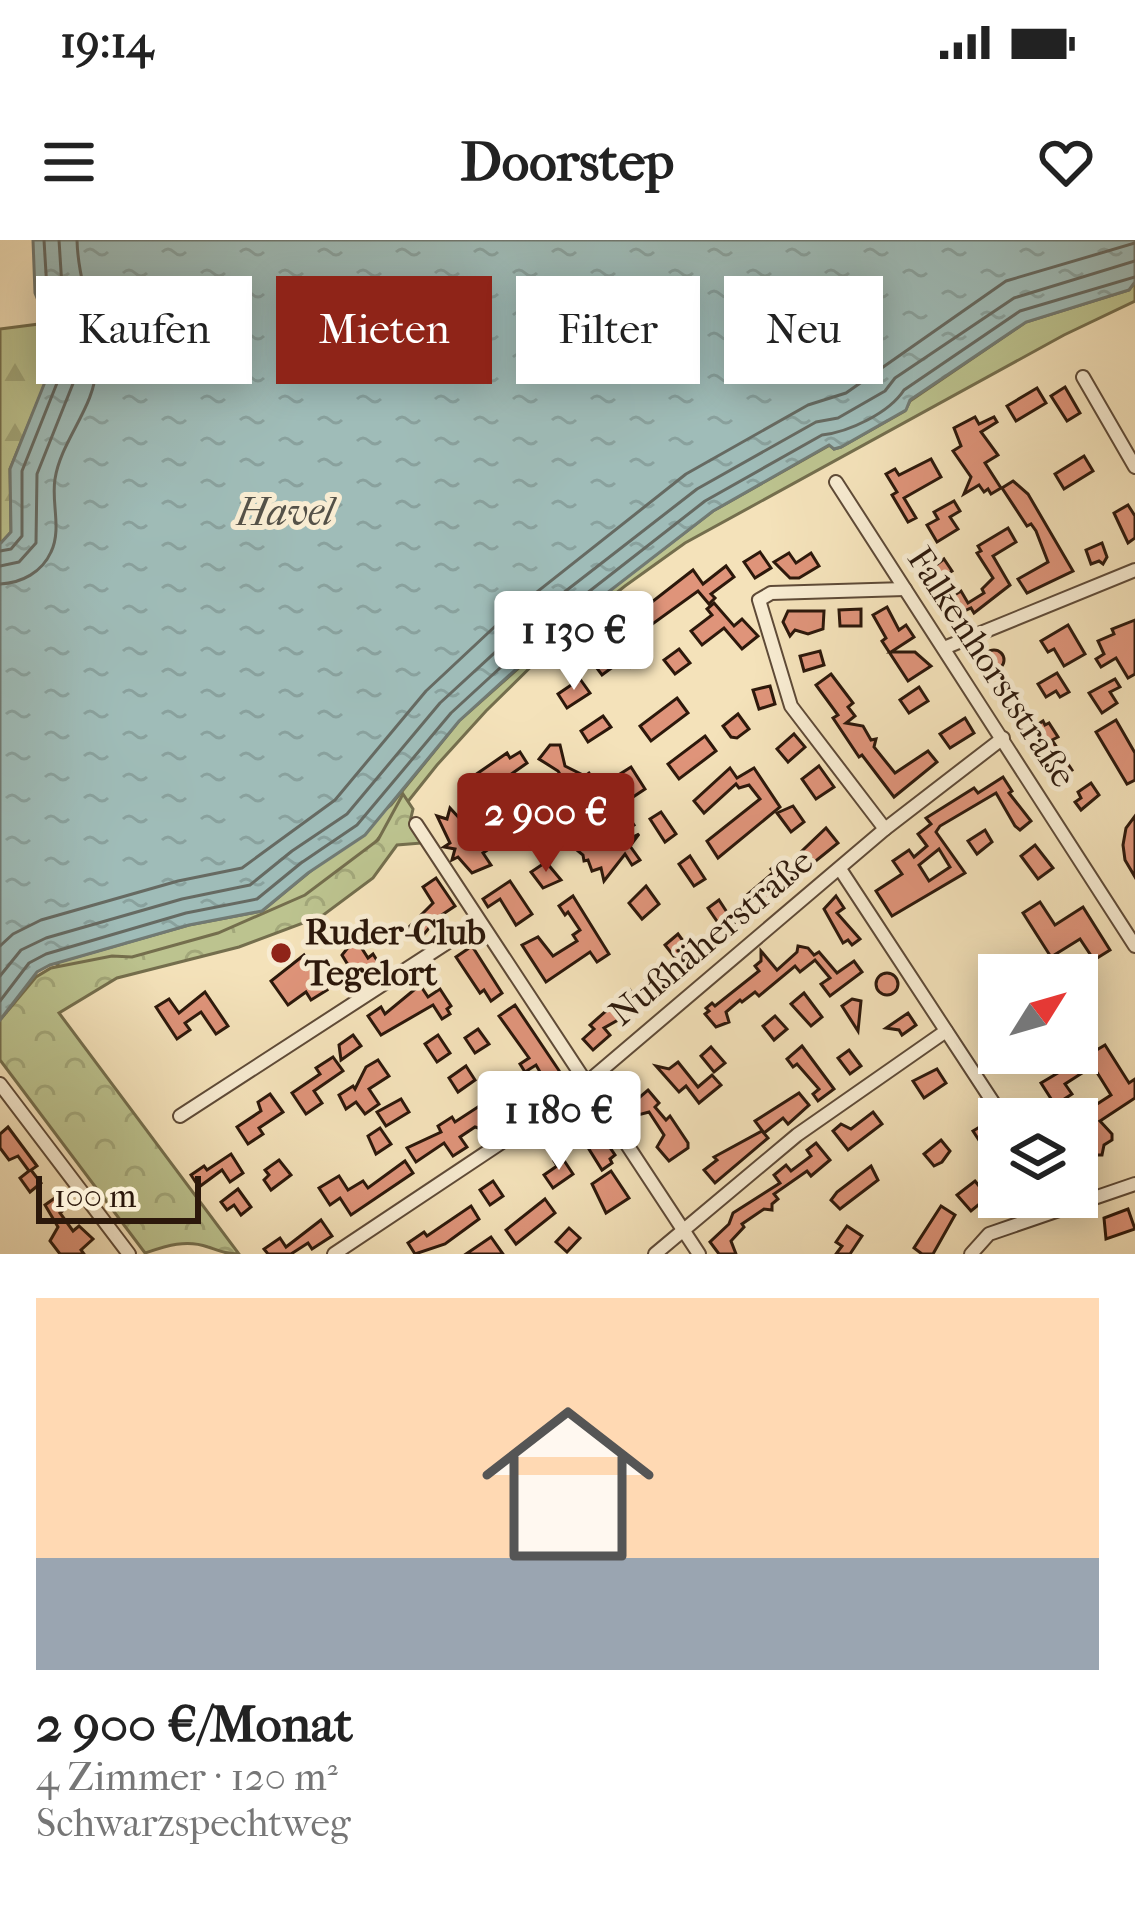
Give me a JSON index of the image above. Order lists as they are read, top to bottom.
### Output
{
  "streets": {
    "street": ["Falkenhorststraße", "Nußhäherstraße"]
  },
  "crossings": [
    ["Falkenhorststraße", "Nußhäherstraße"]
  ],
  "water": ["Havel"],
  "places": ["Ruder-Club Tegelort"],
  "scale_bar": "100 m",
  "north": "top right",
  "page": {
    "status": "19:14",
    "header": "Doorstep",
    "chip": [
      "Kaufen",
      "Mieten",
      "Filter",
      "Neu"
    ],
    "price": ["1 130 €", "2 900 €", "1 180 €"],
    "scale": "100 m",
    "list": [
      {
        "name": "2 900 €/Monat",
        "note": "4 Zimmer · 120 m² · Schwarzspechtweg"
      }
    ]
  }
}
